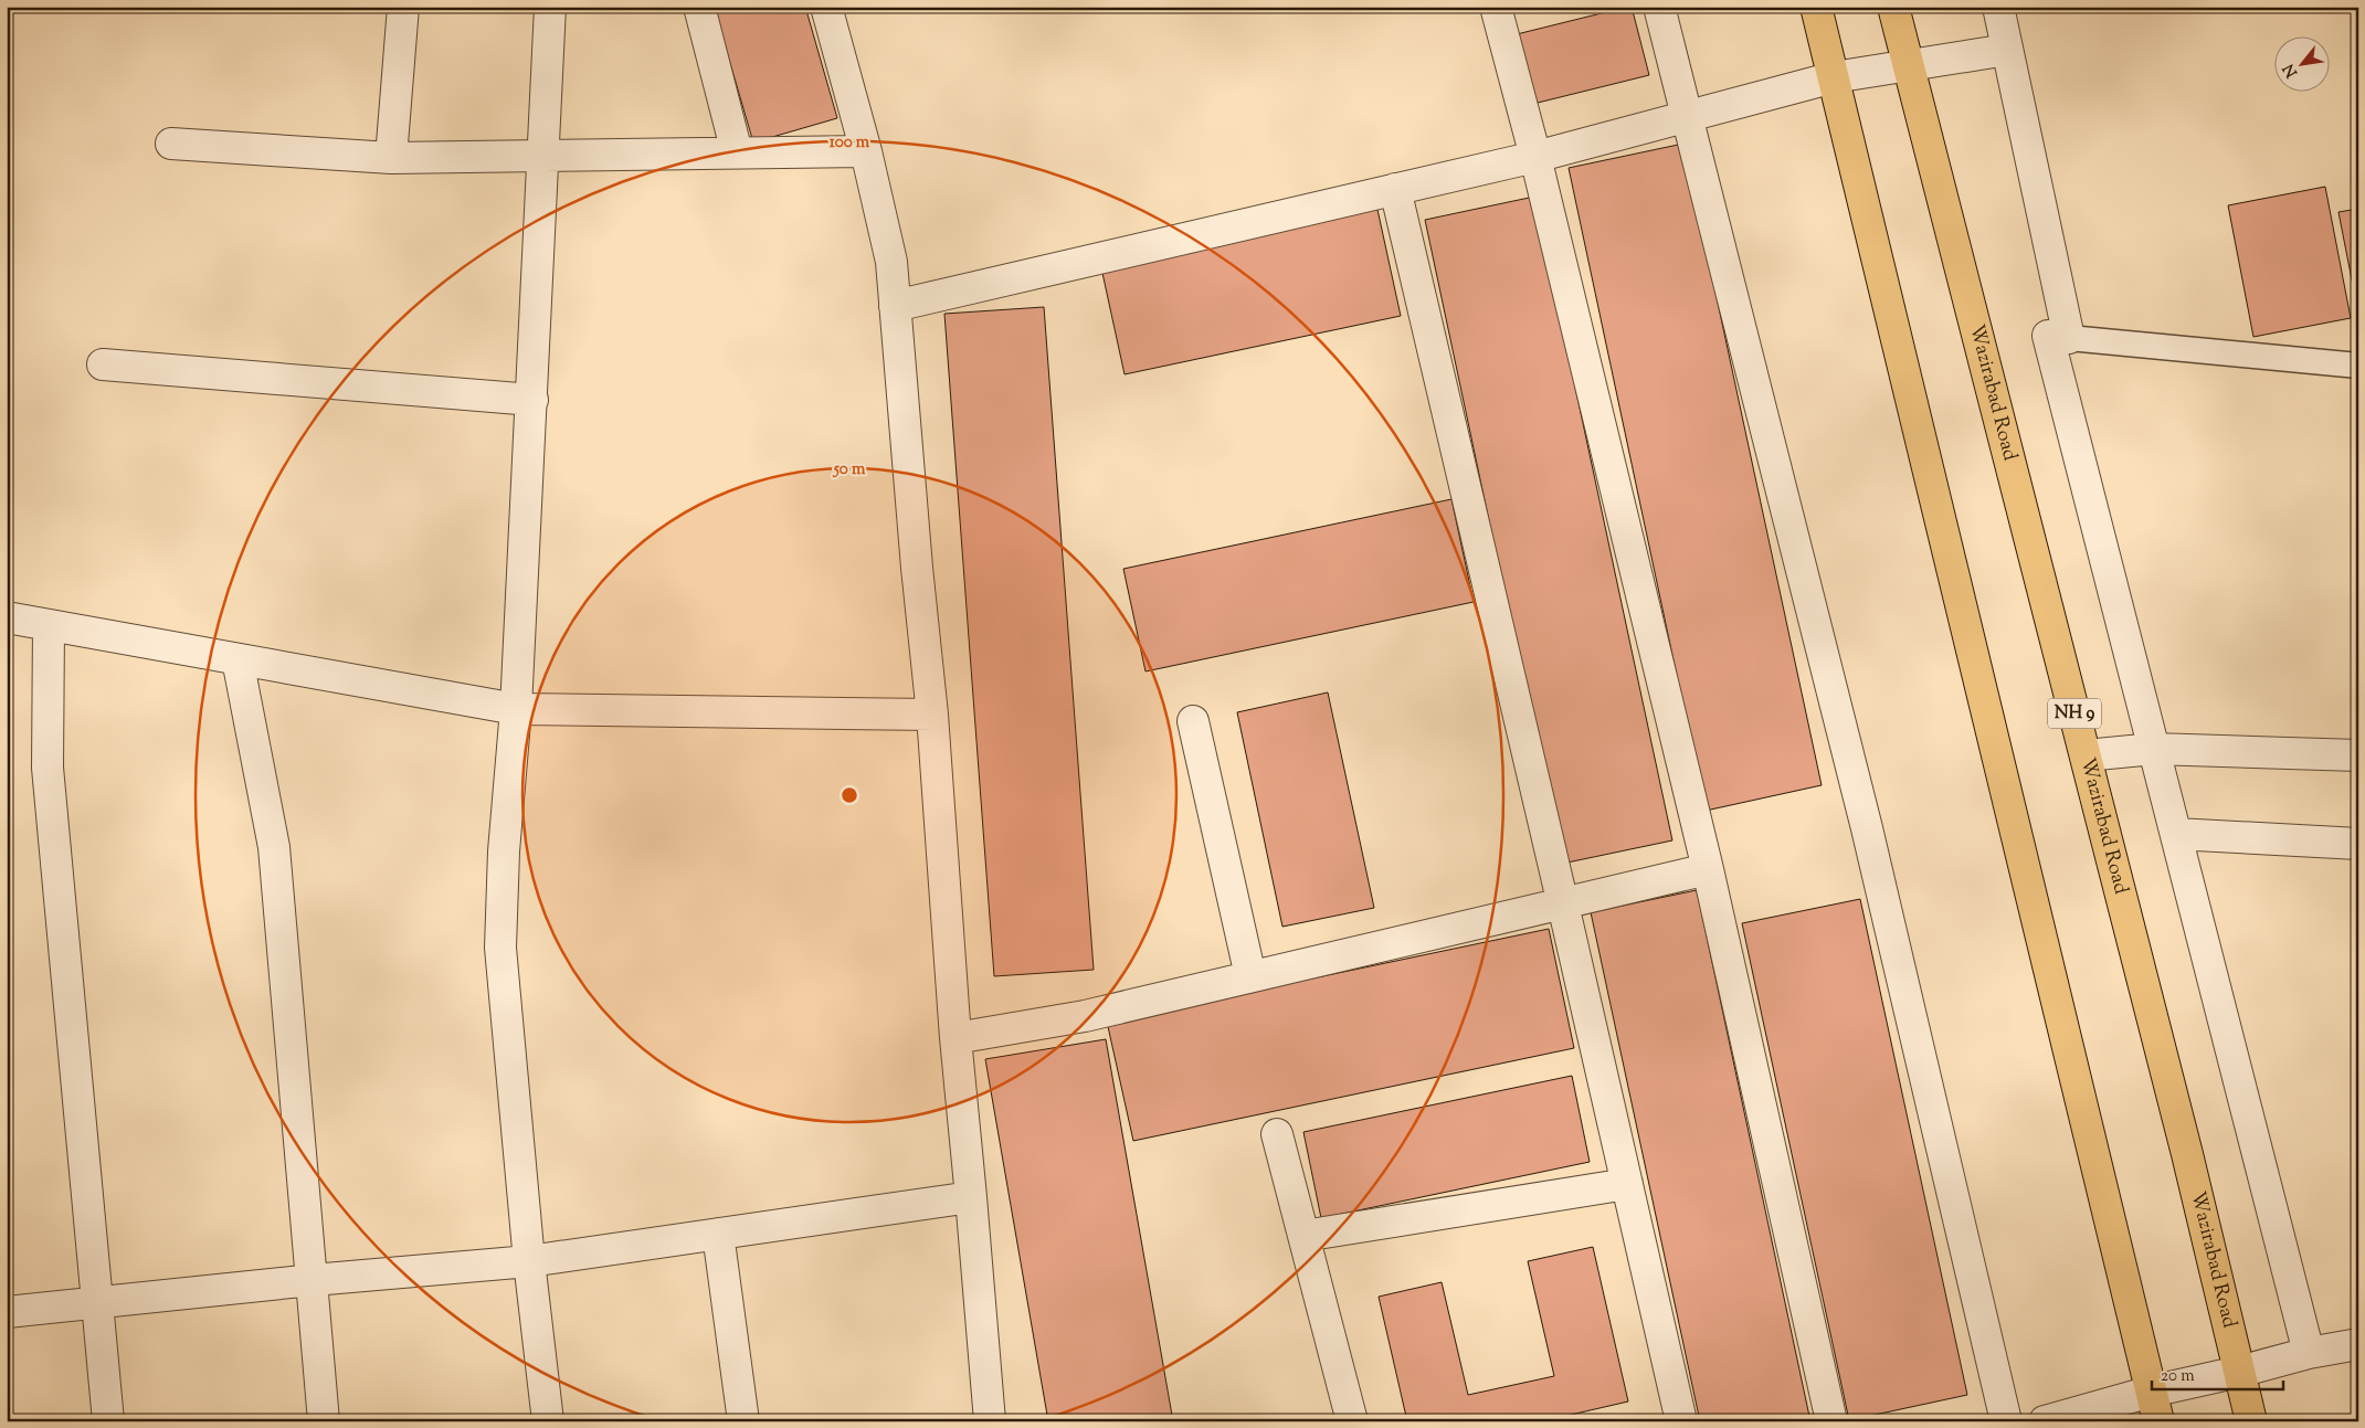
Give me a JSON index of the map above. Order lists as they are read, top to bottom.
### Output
{
  "streets": {
    "highway": ["Wazirabad Road", "NH 9"]
  },
  "scale_bar": "20 m",
  "north": "bottom left",
  "rings": ["100 m", "50 m"]
}
